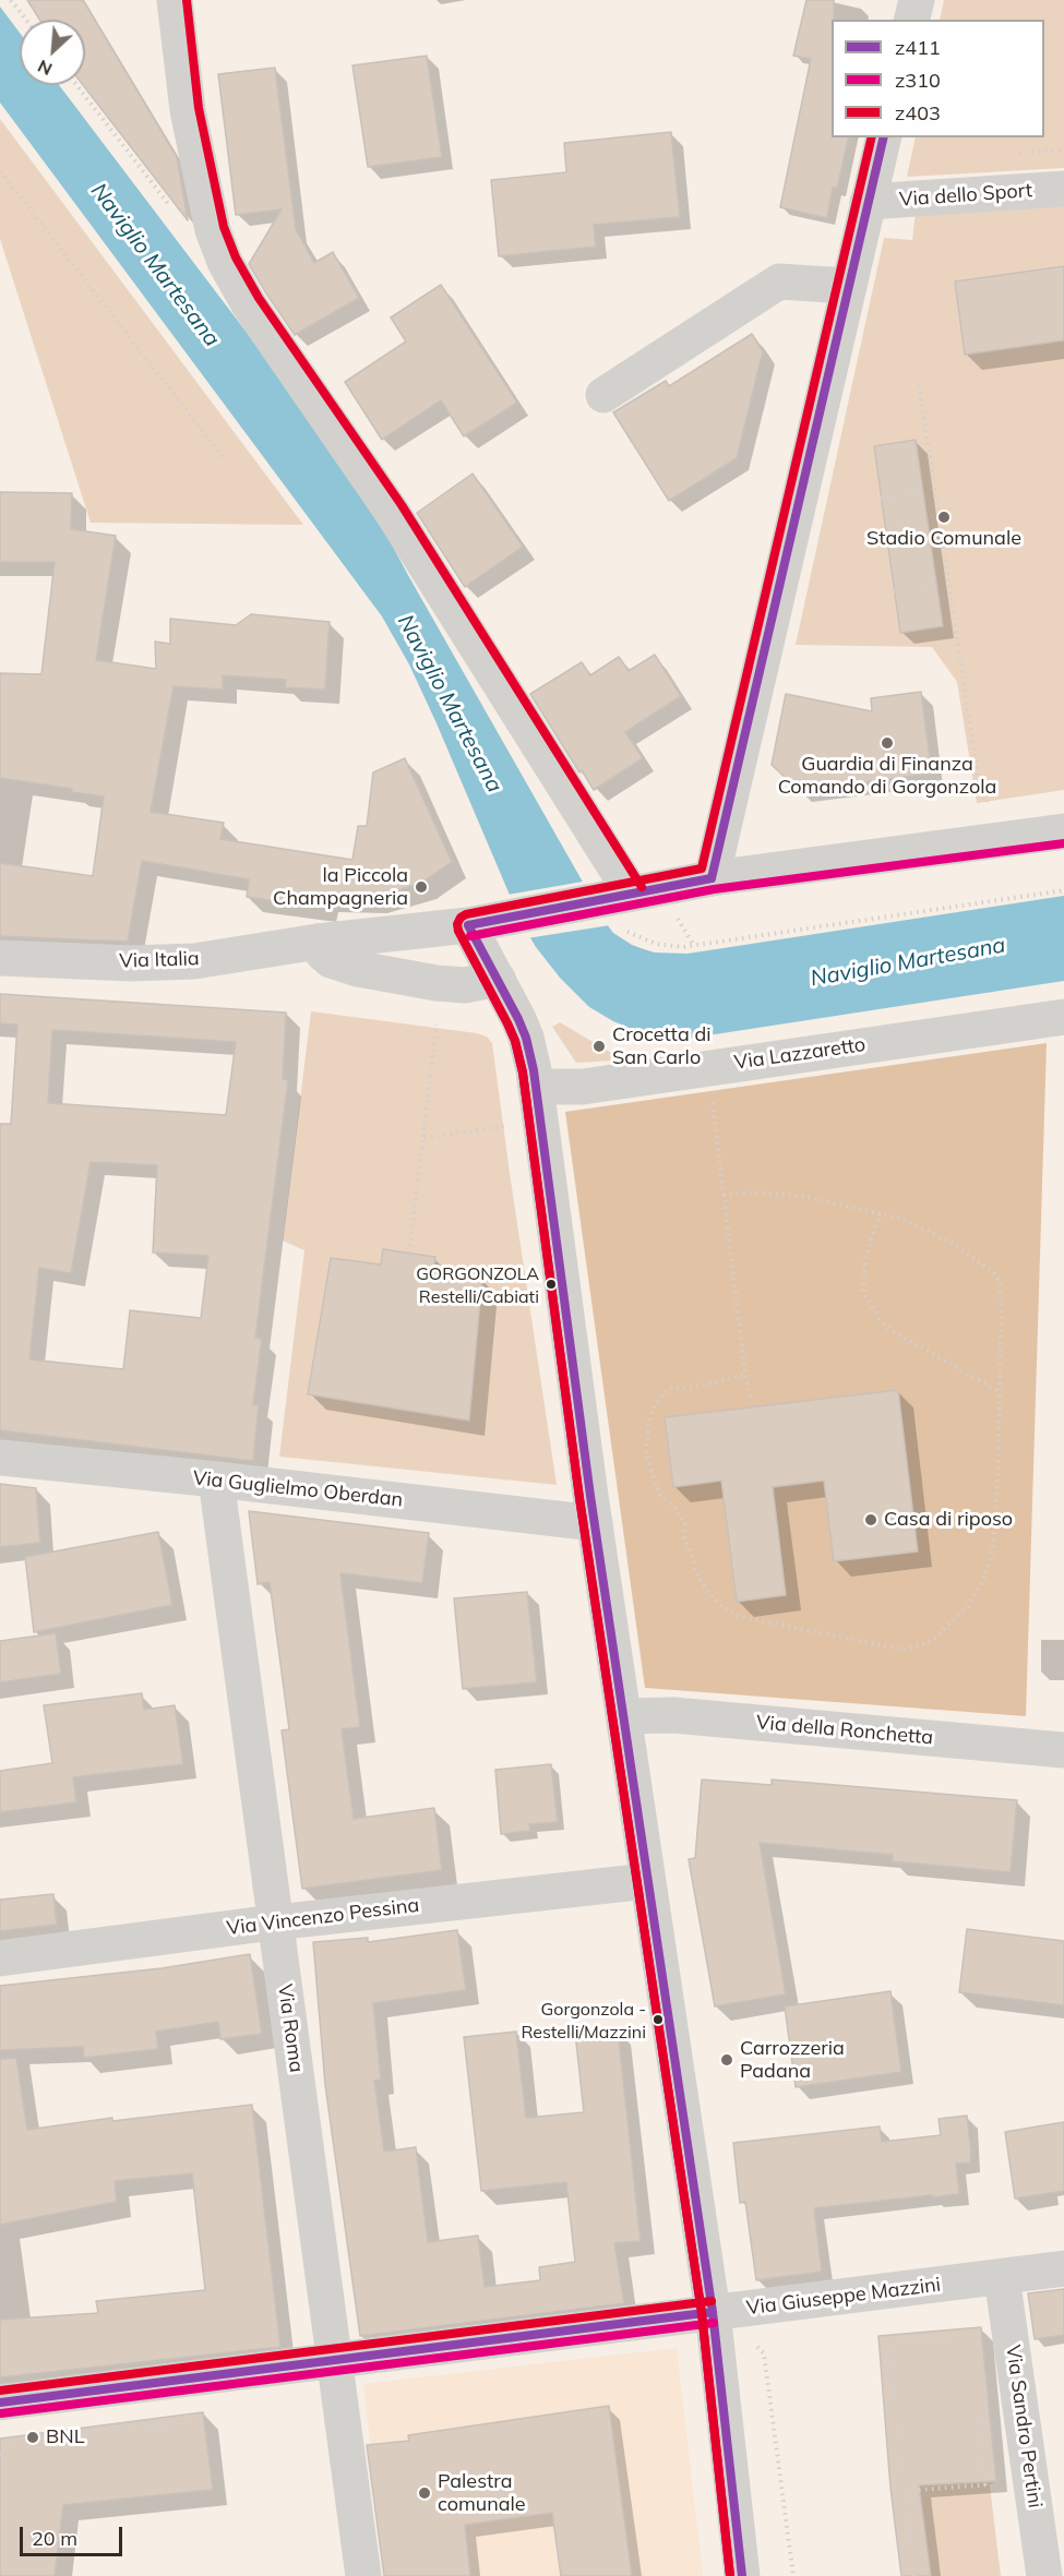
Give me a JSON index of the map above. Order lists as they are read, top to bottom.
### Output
{
  "streets": {
    "street": [
      "Via dello Sport",
      "Via Italia",
      "Via Lazzaretto",
      "Via Guglielmo Oberdan",
      "Via della Ronchetta",
      "Via Vincenzo Pessina",
      "Via Roma",
      "Via Giuseppe Mazzini",
      "Via Sandro Pertini"
    ]
  },
  "crossings": [
    ["Via Guglielmo Oberdan", "Via Roma"],
    ["Via Vincenzo Pessina", "Via Roma"],
    ["Via Roma", "Via Giuseppe Mazzini"],
    ["Via Giuseppe Mazzini", "Via Sandro Pertini"]
  ],
  "water": ["Naviglio Martesana"],
  "places": [
    "Stadio Comunale",
    "Guardia di Finanza Comando di Gorgonzola",
    "la Piccola Champagneria",
    "Crocetta di San Carlo",
    "GORGONZOLA Restelli/Cabiati",
    "Casa di riposo",
    "Gorgonzola - Restelli/Mazzini",
    "Carrozzeria Padana",
    "BNL",
    "Palestra comunale"
  ],
  "lines": ["transit line z403", "transit line z411", "transit line z310"],
  "legend": ["z411", "z310", "z403"],
  "scale_bar": "20 m",
  "north": "bottom left"
}
